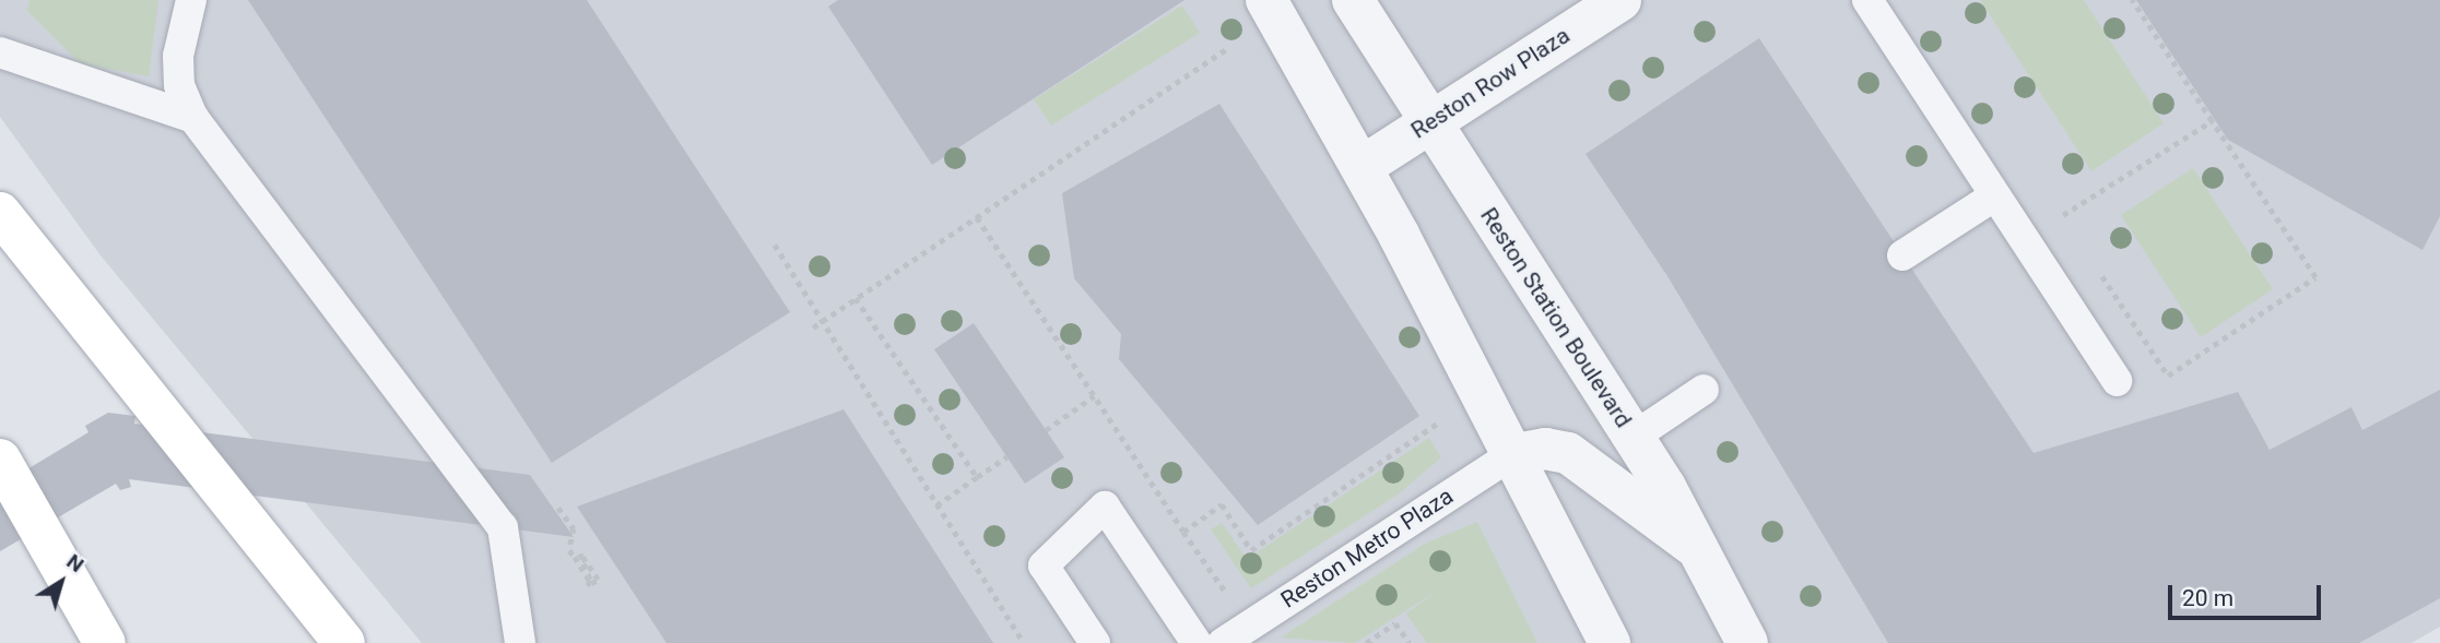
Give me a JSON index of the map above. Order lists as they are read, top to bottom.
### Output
{
  "streets": {
    "street": ["Reston Row Plaza", "Reston Station Boulevard"],
    "lane": ["Reston Metro Plaza"]
  },
  "crossings": [
    ["Reston Row Plaza", "Reston Station Boulevard"]
  ],
  "scale_bar": "20 m",
  "north": "top right"
}
